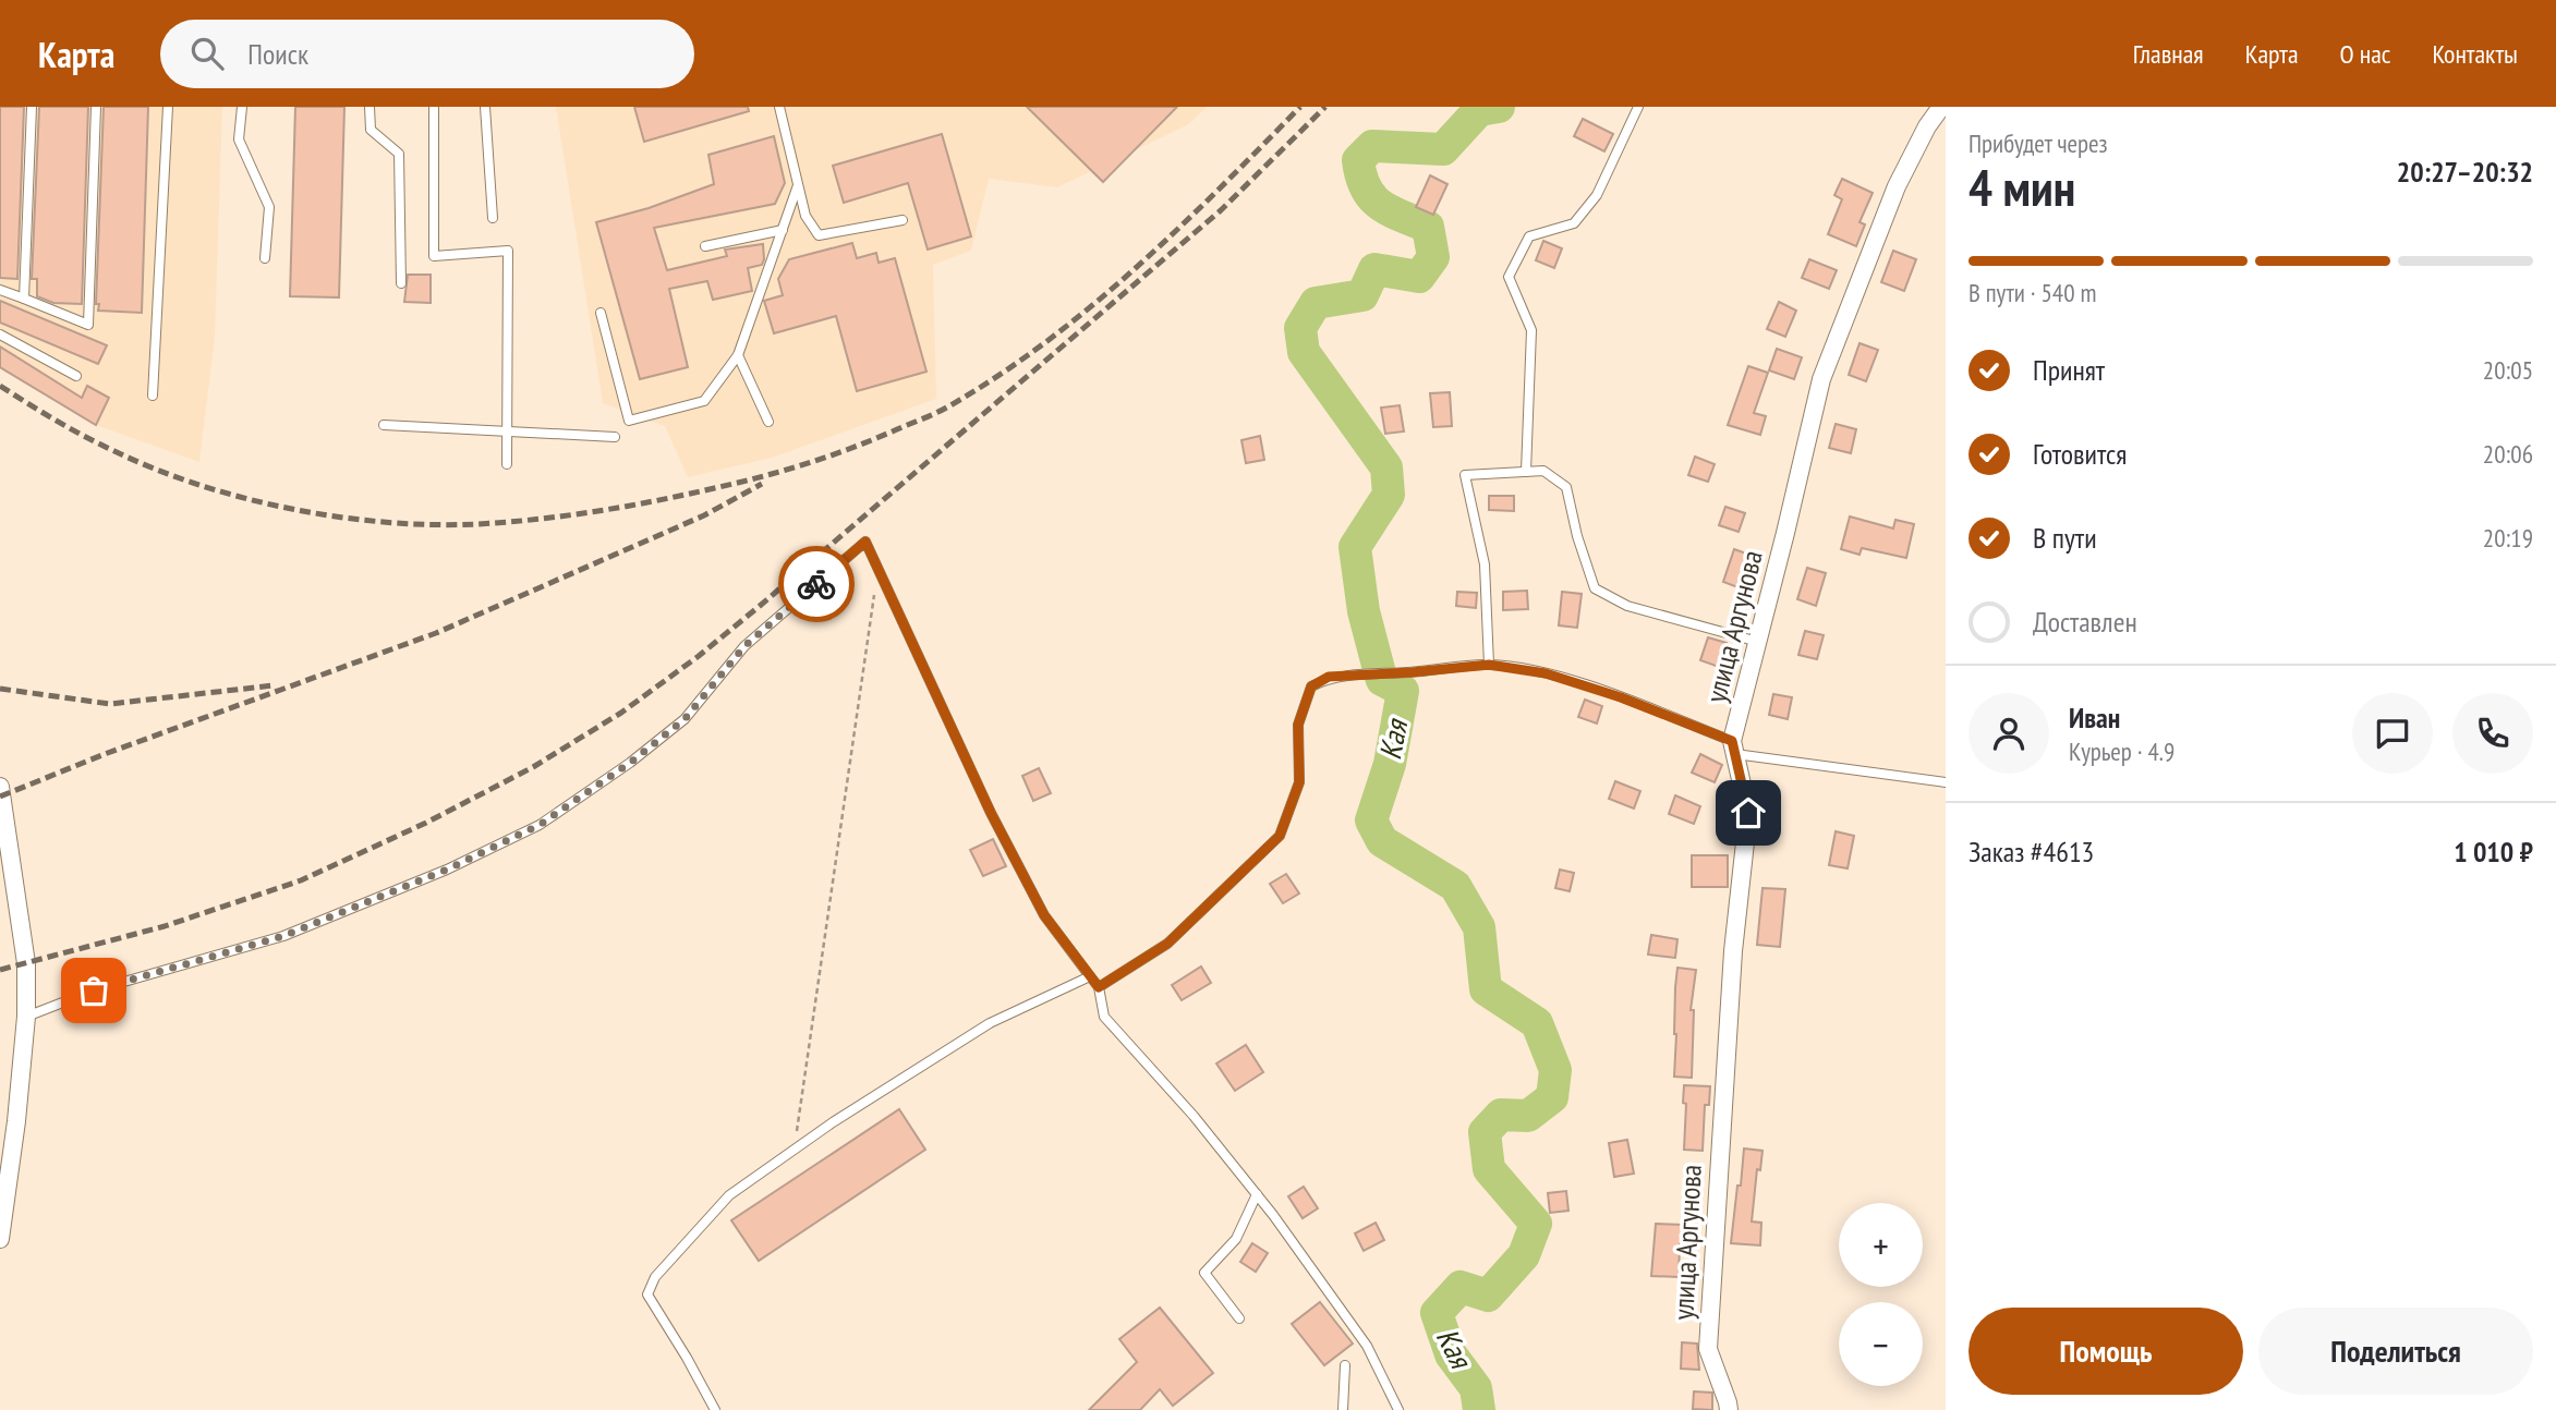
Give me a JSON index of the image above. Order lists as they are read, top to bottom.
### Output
{
  "streets": {
    "street": ["улица Аргунова"]
  },
  "water": ["Кая"],
  "page": {
    "header": "Карта",
    "search": "Поиск",
    "nav": [
      "Главная",
      "Карта",
      "О нас",
      "Контакты"
    ],
    "heading": ["4 мин", "Прибудет через", "20:27–20:32"],
    "panel": [
      "Иван",
      "Курьер · 4.9",
      "Заказ #4613",
      "1 010 ₽"
    ],
    "bar": "В пути · 540 m",
    "list": [
      ["Принят", "20:05"],
      ["Готовится", "20:06"],
      ["В пути", "20:19"],
      "Доставлен"
    ],
    "map_buttons": ["+", "−"],
    "buttons": ["Помощь", "Поделиться"]
  }
}
